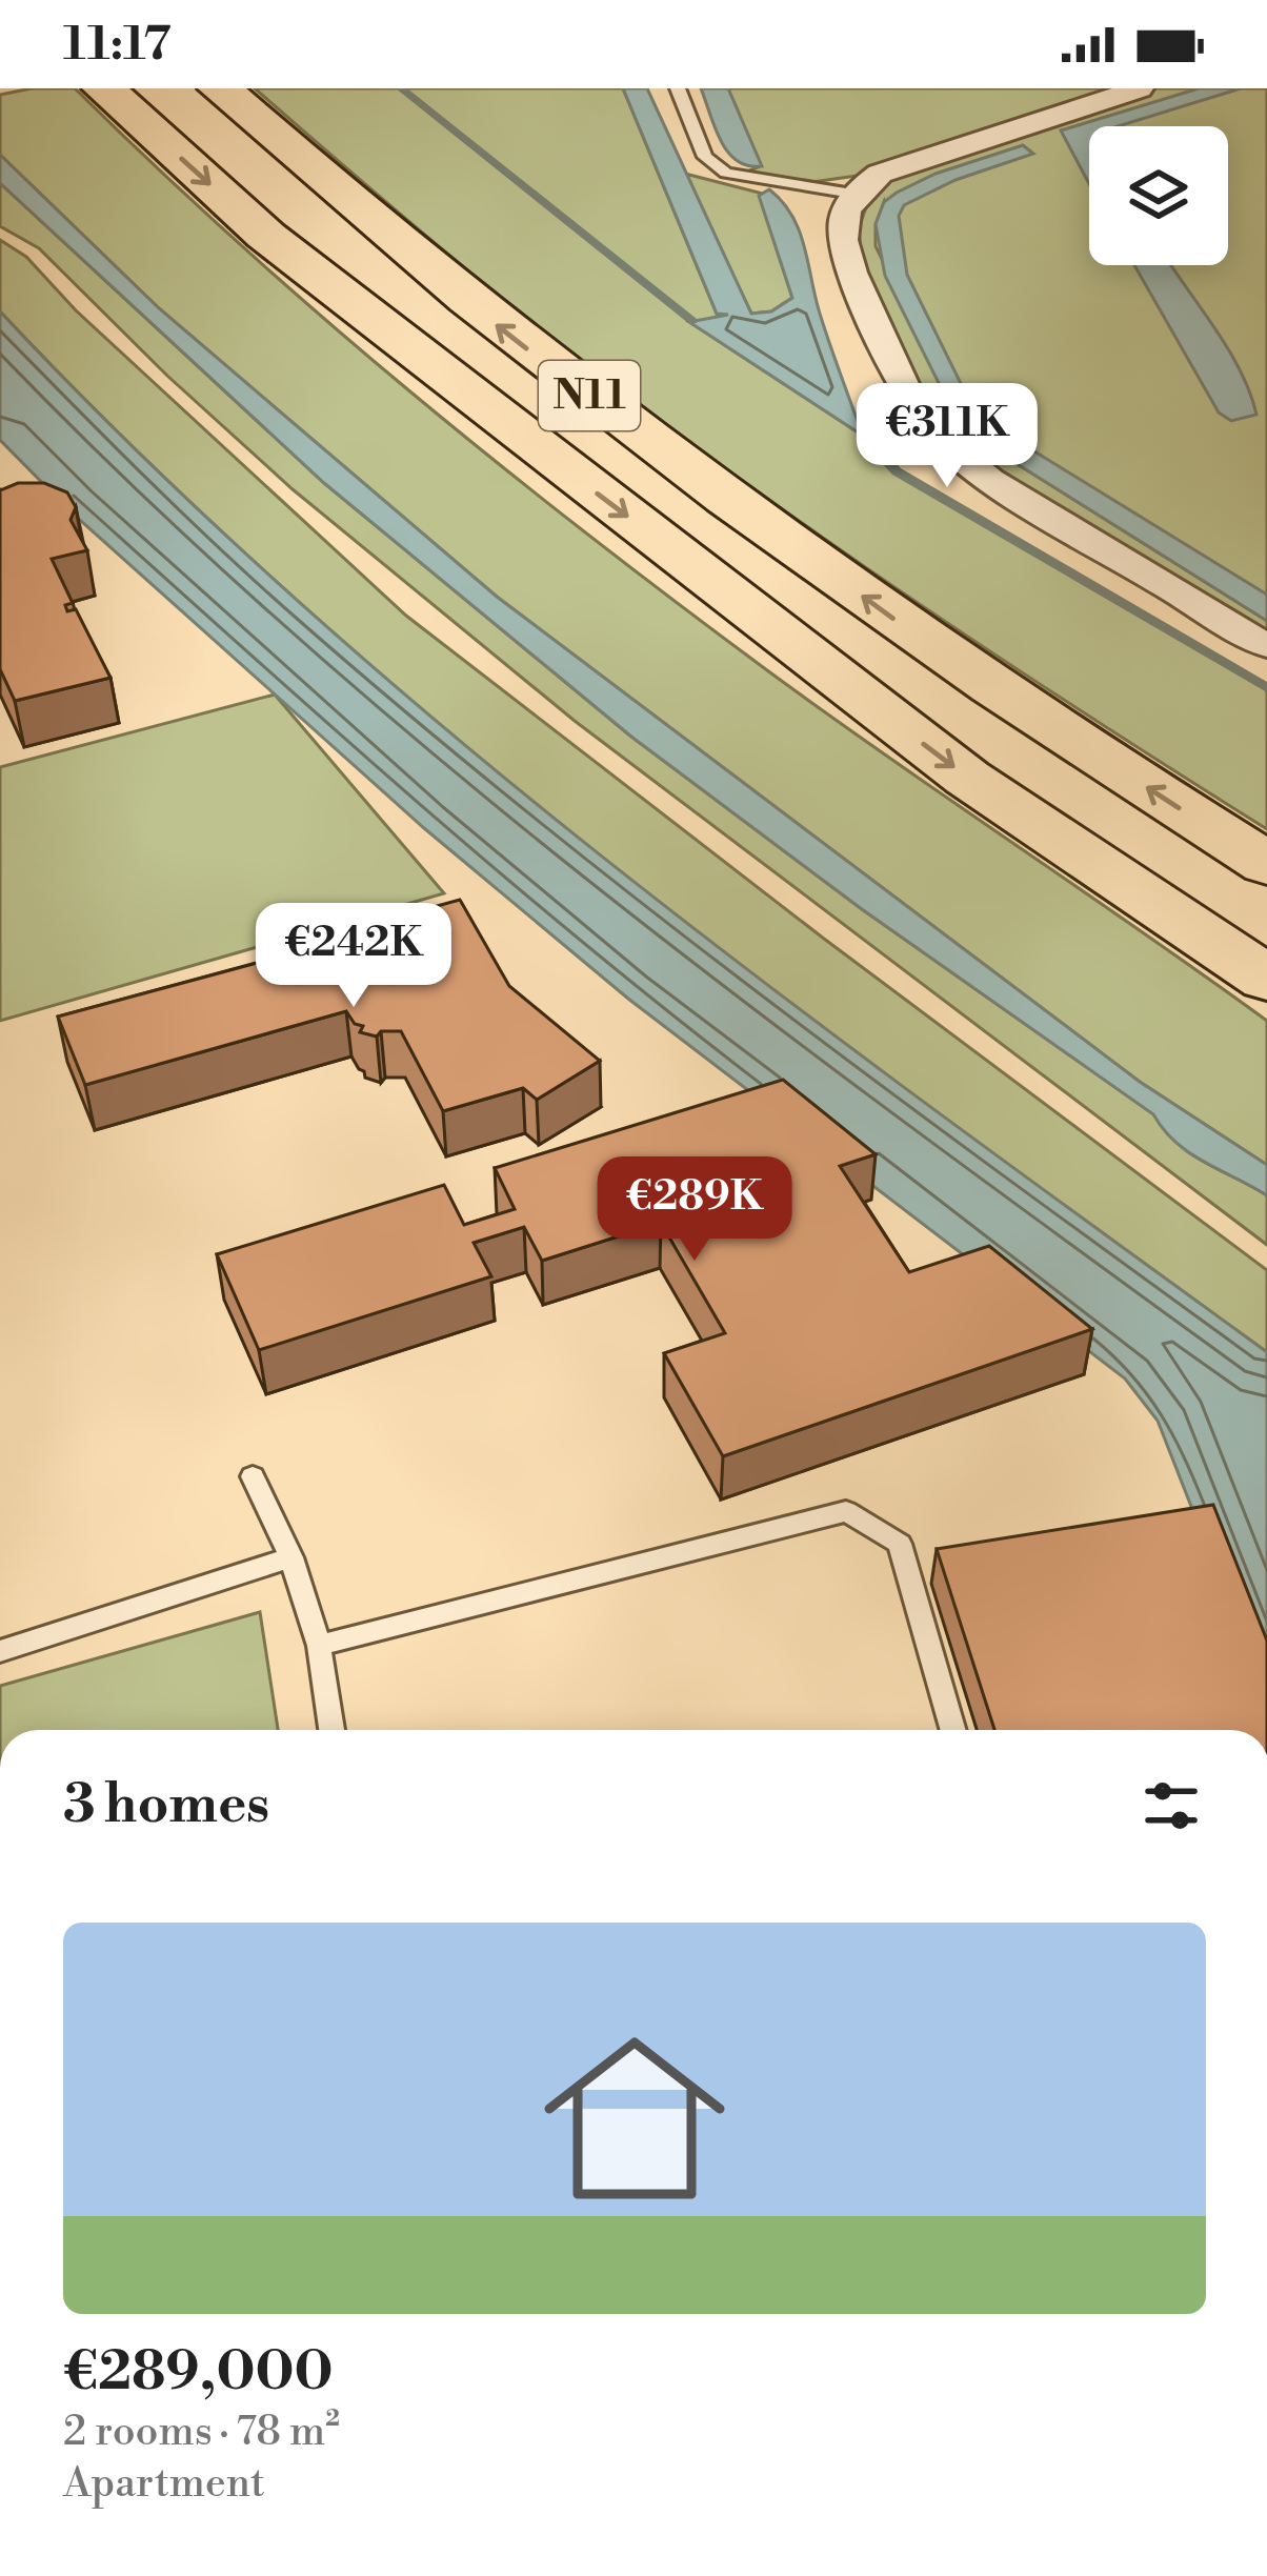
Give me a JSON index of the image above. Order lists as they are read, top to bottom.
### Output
{
  "streets": {
    "highway": ["N11"]
  },
  "page": {
    "status": "11:17",
    "price": ["€311K", "€242K", "€289K"],
    "heading": "3 homes",
    "list": [
      {
        "name": "€289,000",
        "note": "2 rooms · 78 m² · Apartment"
      }
    ]
  }
}
